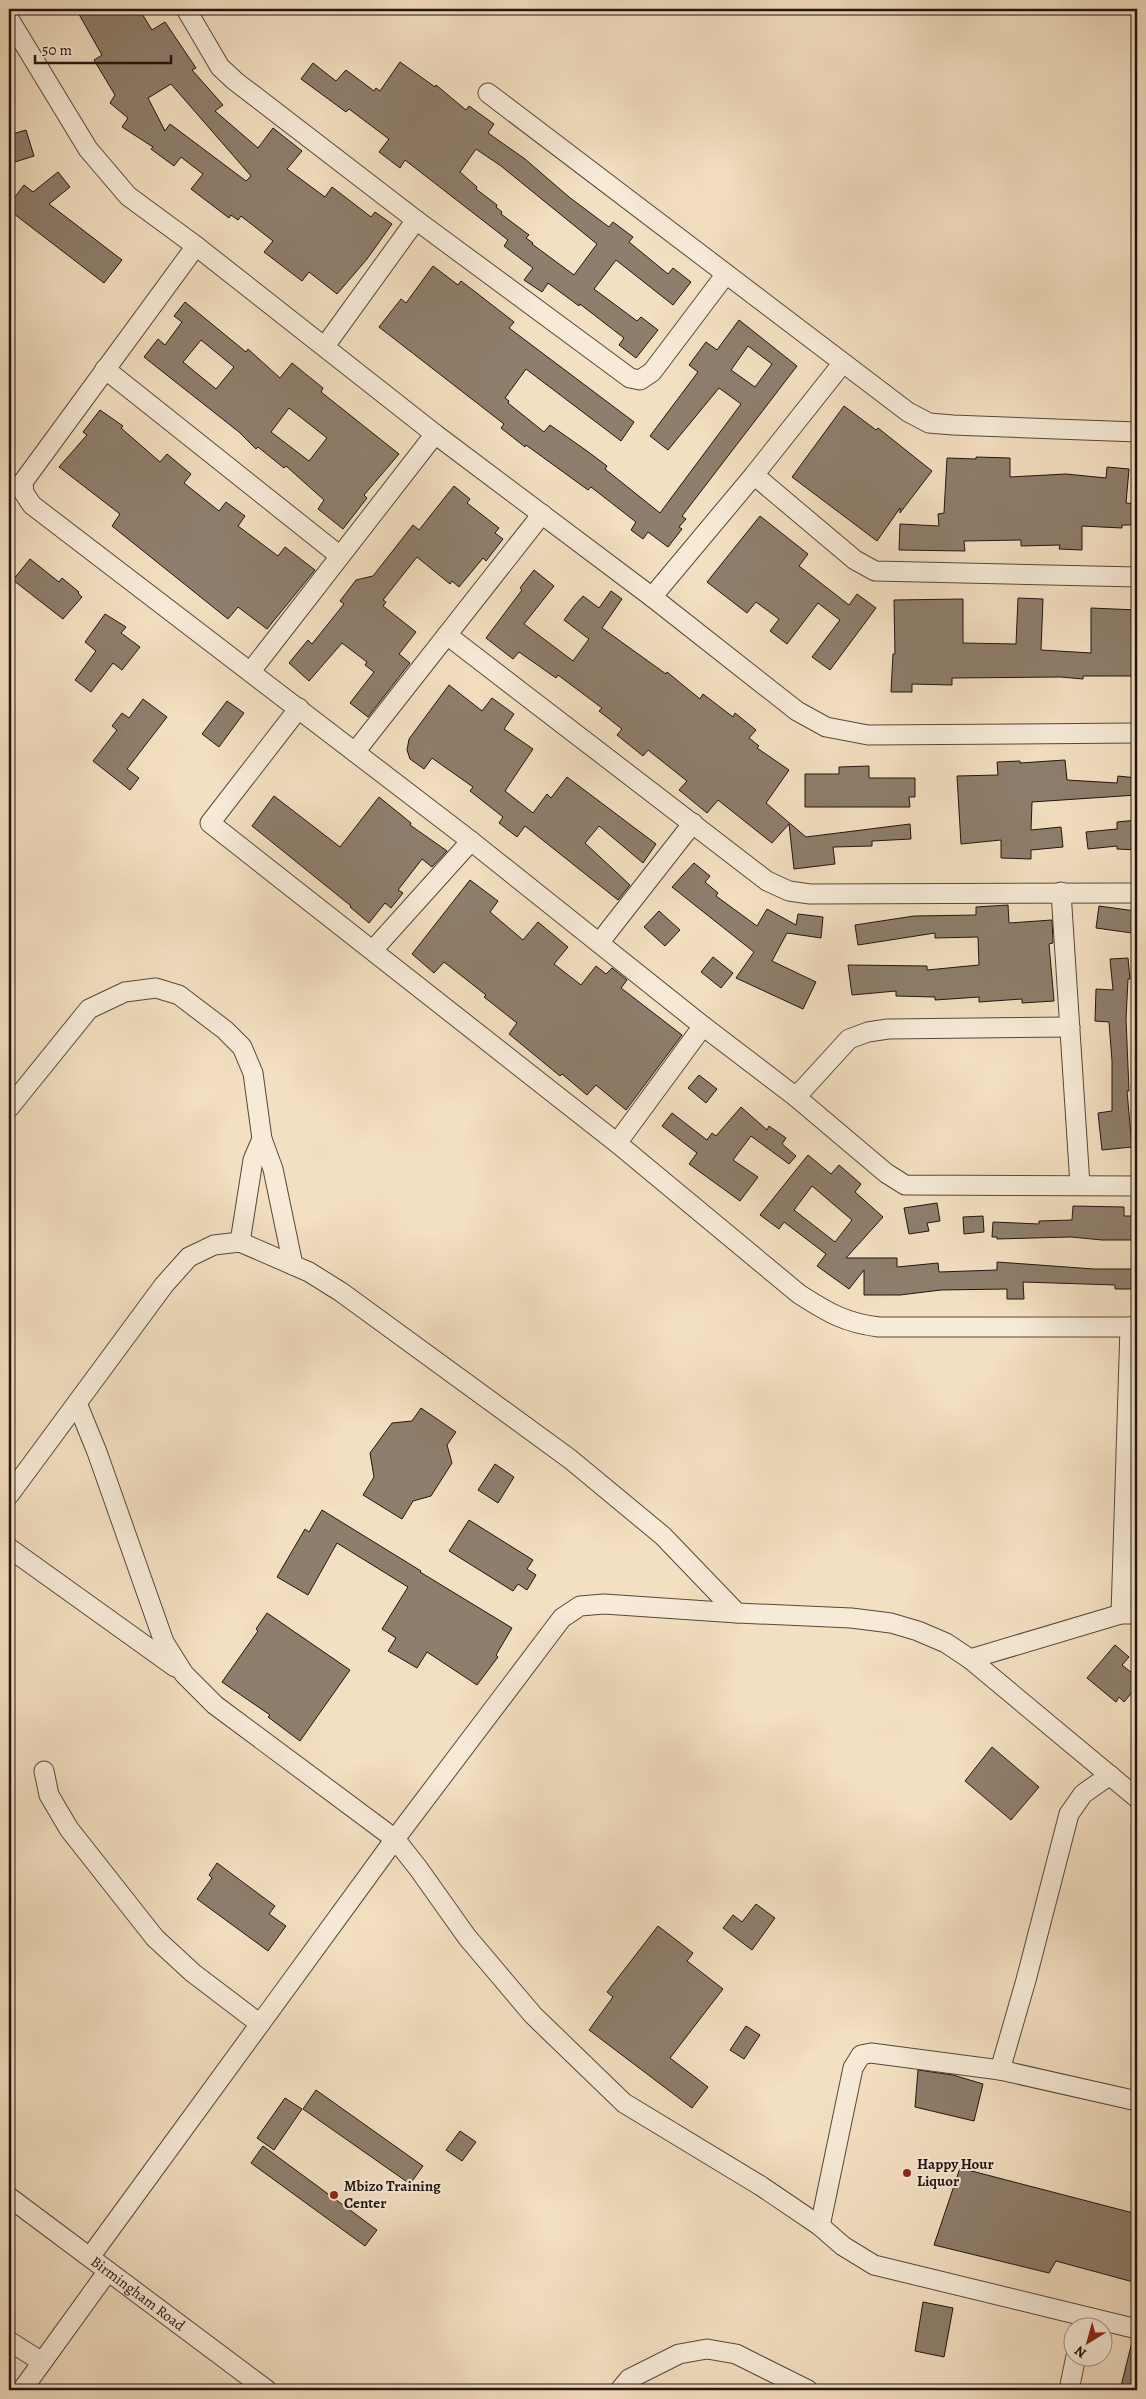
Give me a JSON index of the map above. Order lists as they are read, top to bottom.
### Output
{
  "streets": {
    "street": ["Birmingham Road"]
  },
  "places": ["Happy Hour Liquor", "Mbizo Training Center"],
  "scale_bar": "50 m",
  "north": "bottom left"
}
